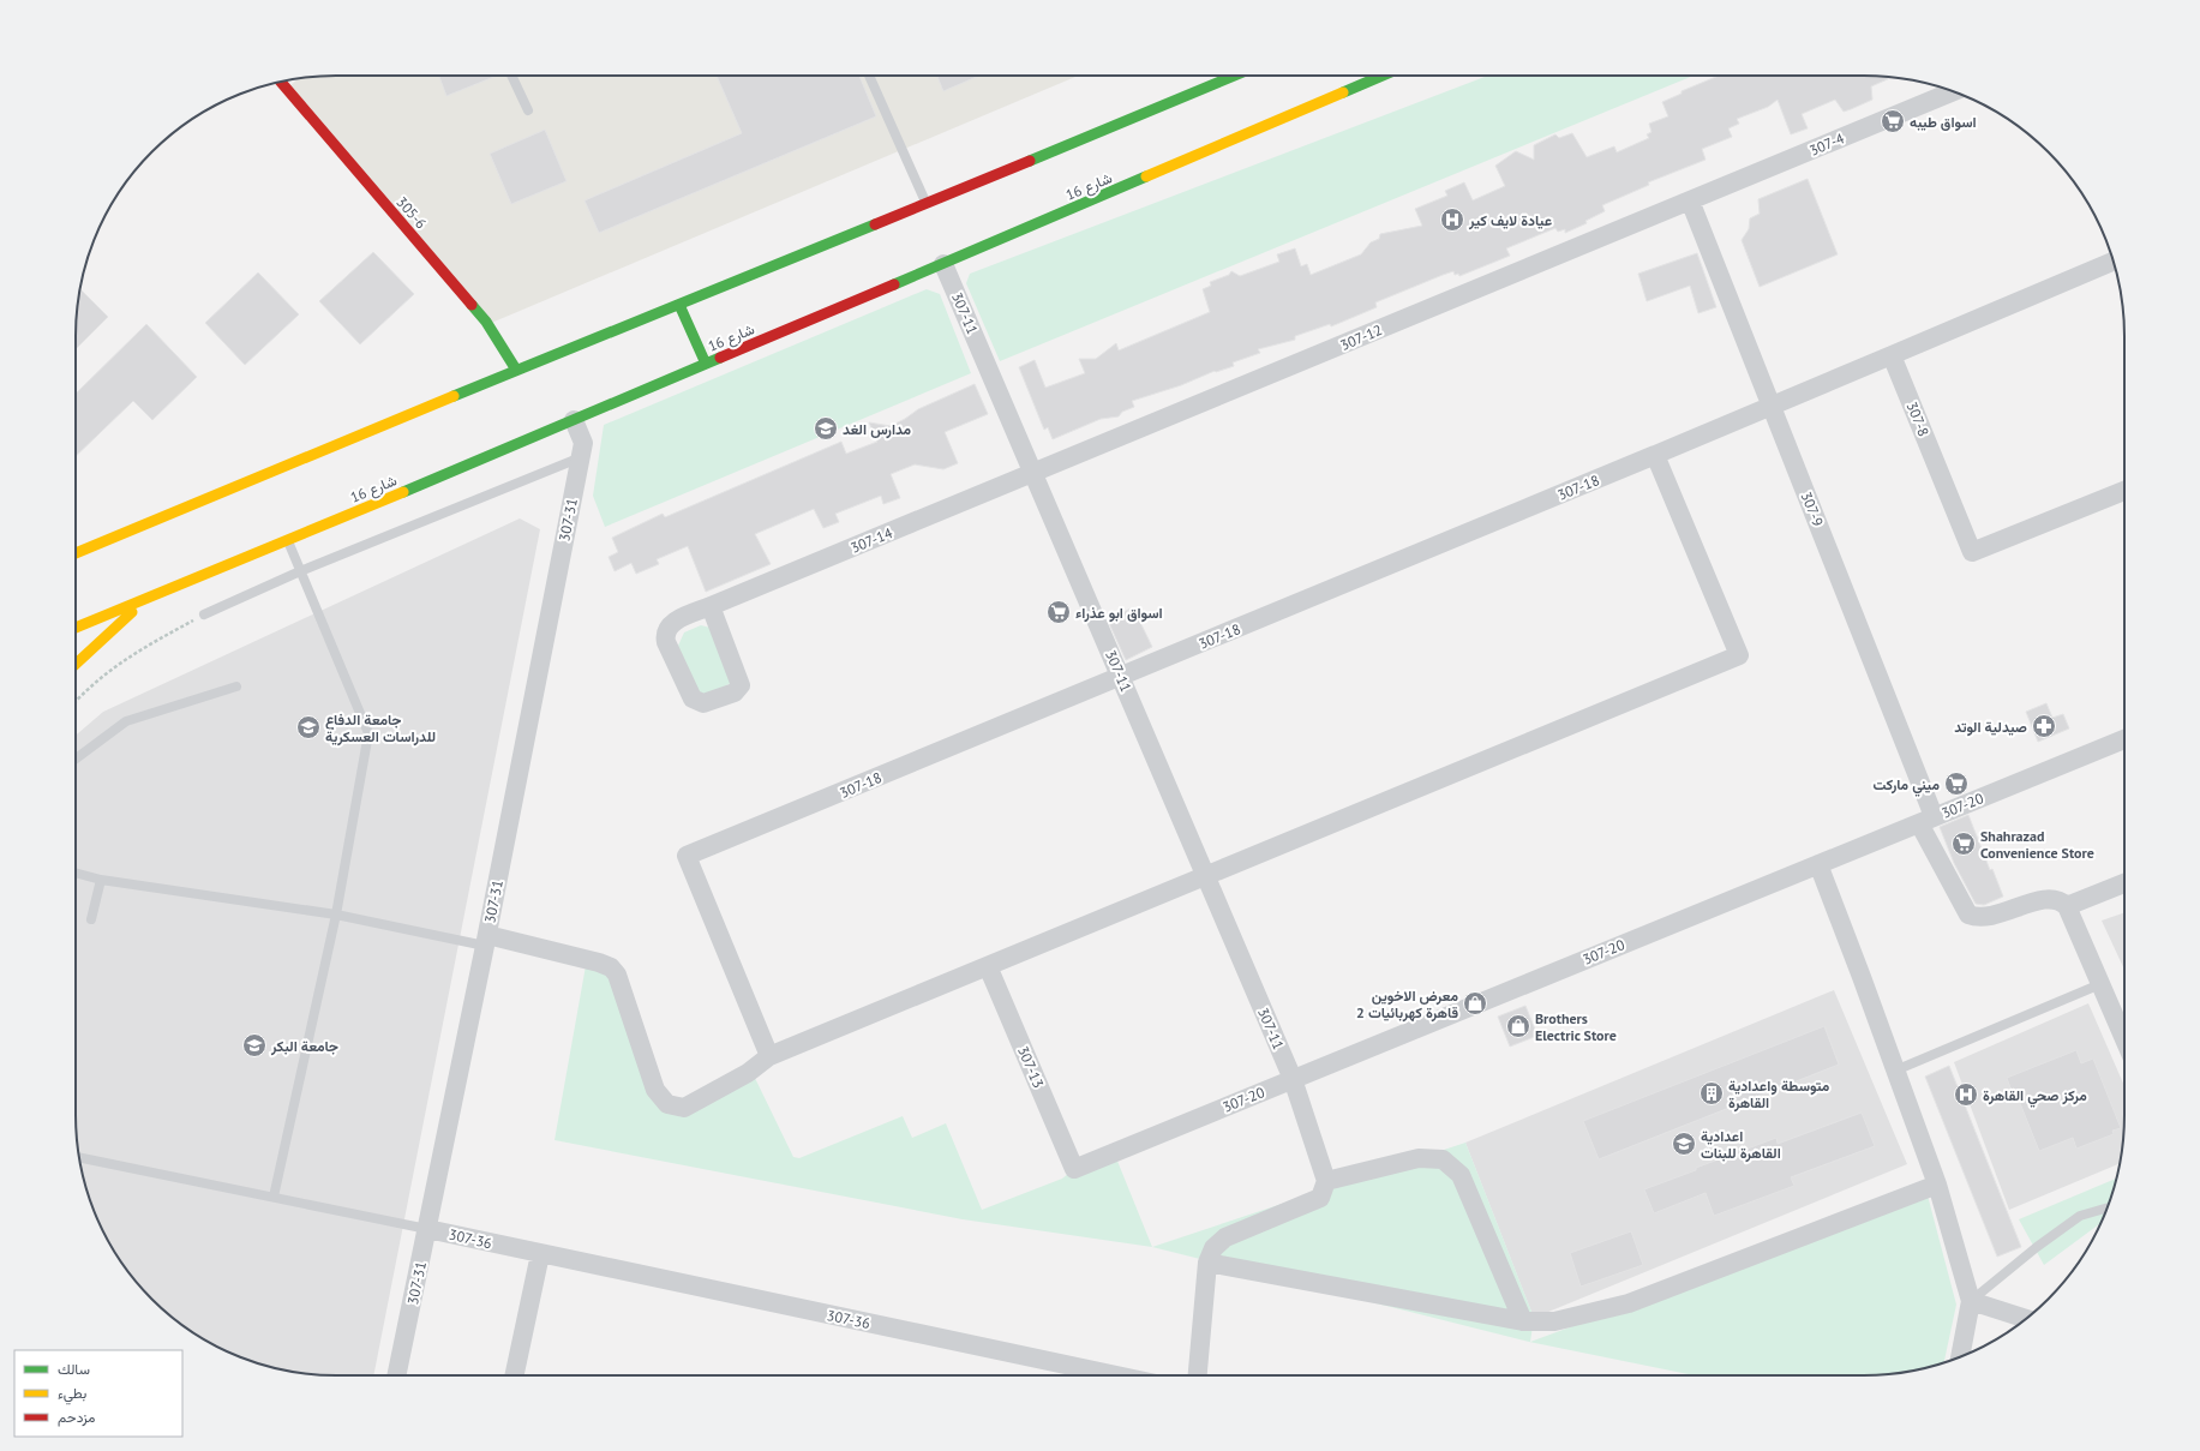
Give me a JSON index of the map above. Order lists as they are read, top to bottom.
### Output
{
  "streets": {
    "main road": ["شارع 16", "305-6"],
    "street": [
      "307-4",
      "307-11",
      "307-12",
      "307-8",
      "307-18",
      "307-9",
      "307-31",
      "307-14",
      "307-20",
      "307-13",
      "307-36"
    ]
  },
  "crossings": [
    ["307-4", "307-12"],
    ["307-4", "307-9"],
    ["شارع 16", "307-11"],
    ["شارع 16", "307-31"],
    ["307-11", "307-12"],
    ["307-11", "307-18"],
    ["307-11", "307-14"],
    ["307-11", "307-20"],
    ["307-12", "307-9"],
    ["307-12", "307-14"],
    ["307-8", "307-18"],
    ["307-18", "307-9"],
    ["307-9", "307-20"],
    ["307-31", "307-36"],
    ["307-20", "307-13"]
  ],
  "places": {
    "supermarket": [
      "اسواق طيبه",
      "اسواق ابو عذراء",
      "ميني ماركت",
      "Shahrazad Convenience Store"
    ],
    "hospital": ["عيادة لايف كير", "مركز صحي القاهرة"],
    "school or university": [
      "مدارس الغد",
      "جامعة الدفاع للدراسات العسكرية",
      "جامعة البكر",
      "اعدادية القاهرة للبنات"
    ],
    "pharmacy": ["صيدلية الوتد"],
    "shop": ["معرض الاخوين قاهرة كهربائيات 2", "Brothers Electric Store"],
    "building": ["متوسطة واعدادية القاهرة"]
  },
  "legend": ["سالك", "بطيء", "مزدحم"]
}
